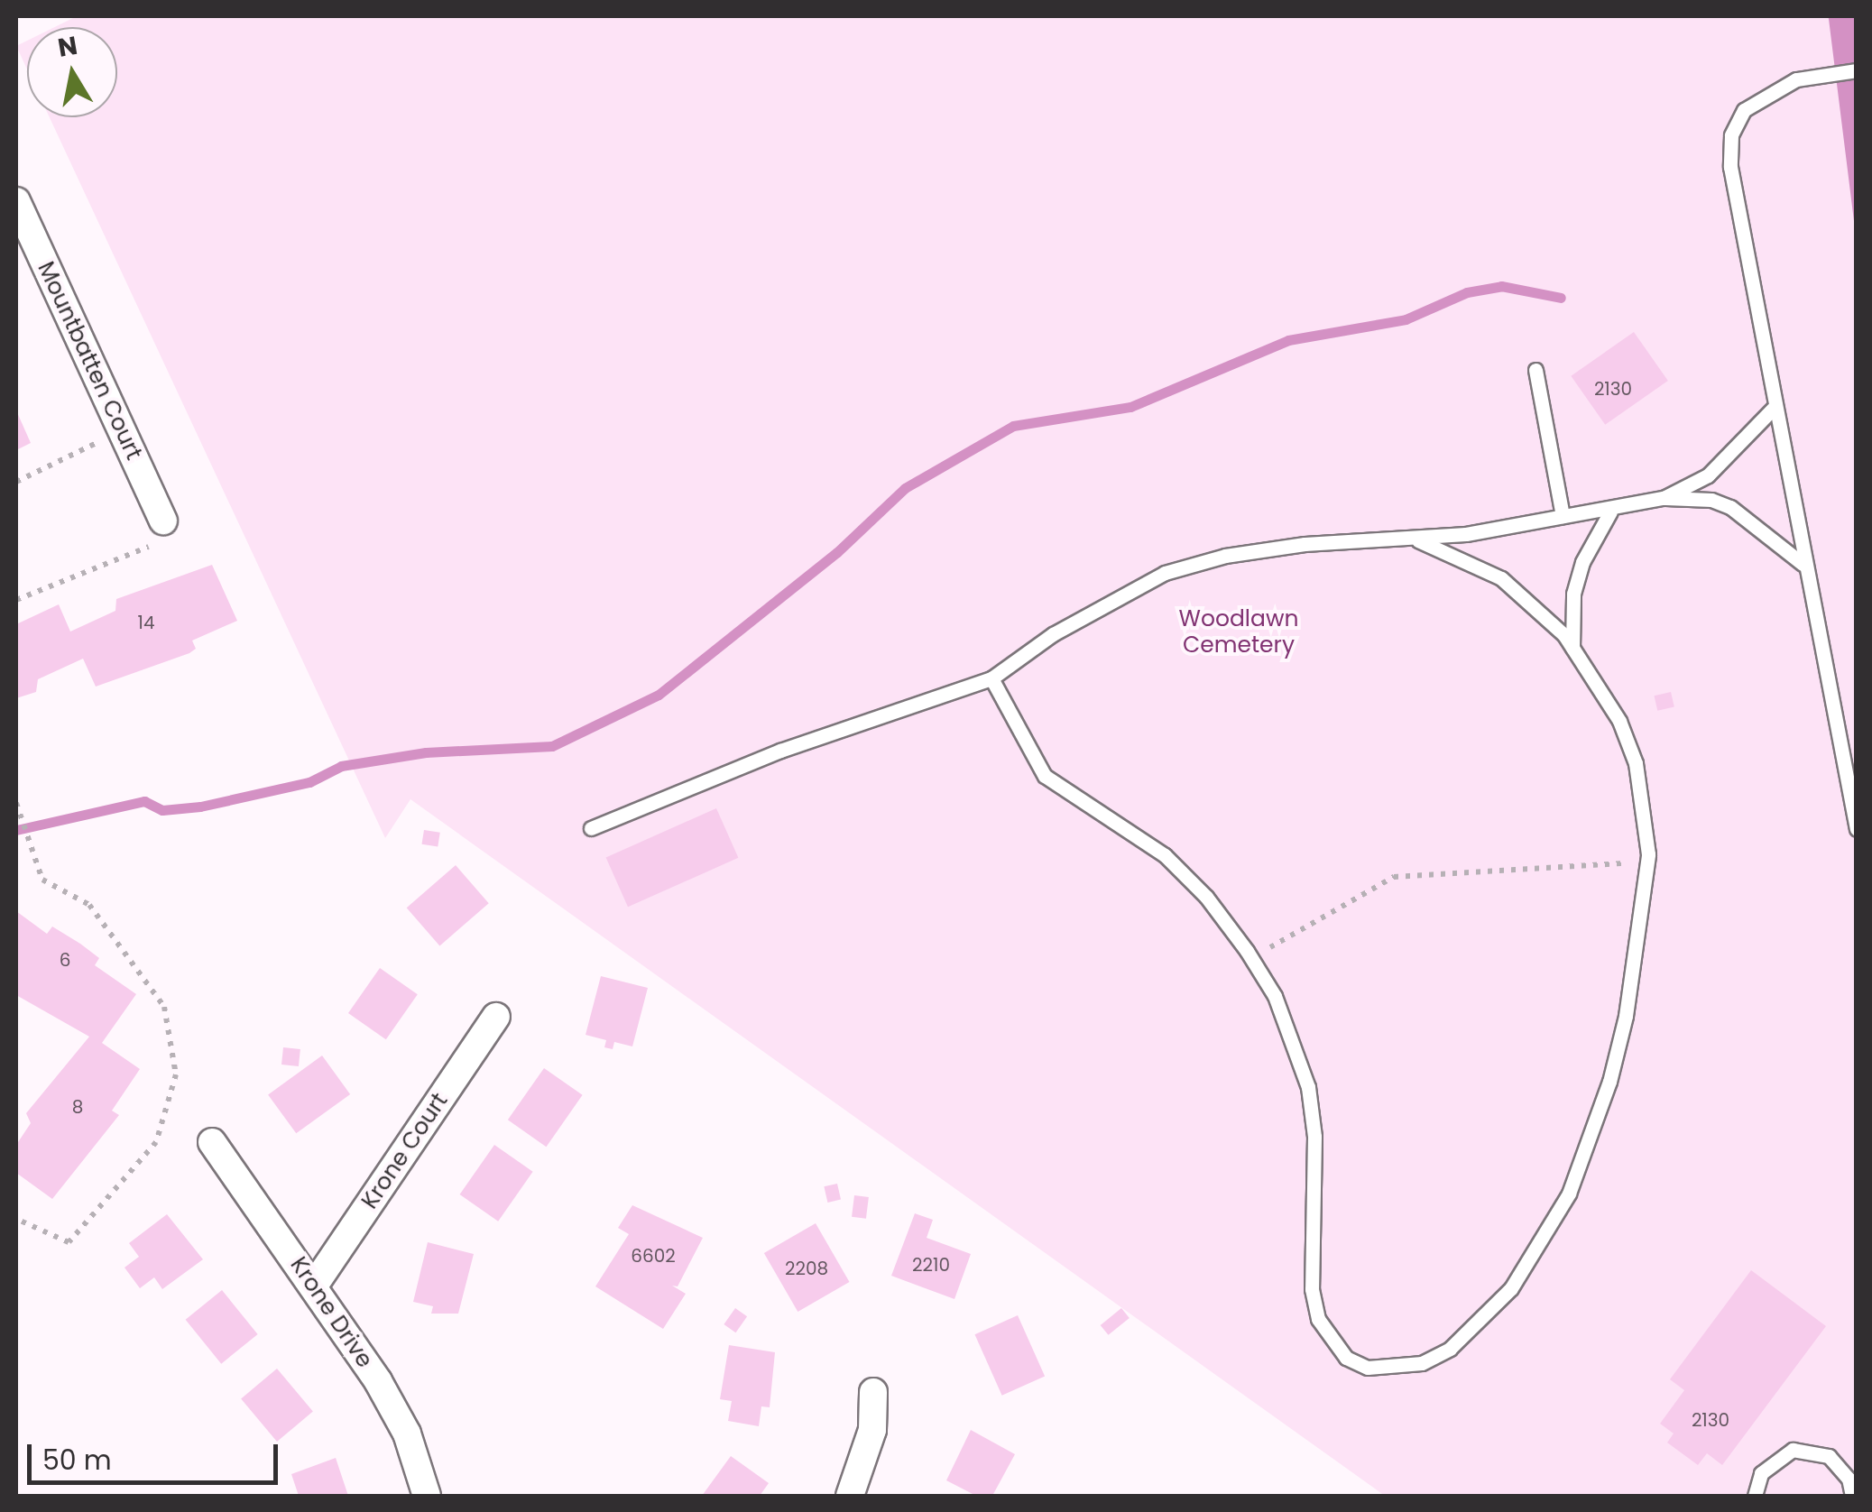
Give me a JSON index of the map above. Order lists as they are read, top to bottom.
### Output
{
  "streets": {
    "street": ["Mountbatten Court", "Krone Court", "Krone Drive"]
  },
  "crossings": [
    ["Krone Court", "Krone Drive"]
  ],
  "parks": ["Woodlawn Cemetery"],
  "house_numbers": [
    "2130",
    "14",
    "6",
    "8",
    "6602",
    "2210",
    "2208",
    "2130"
  ],
  "scale_bar": "50 m",
  "north": "top"
}
